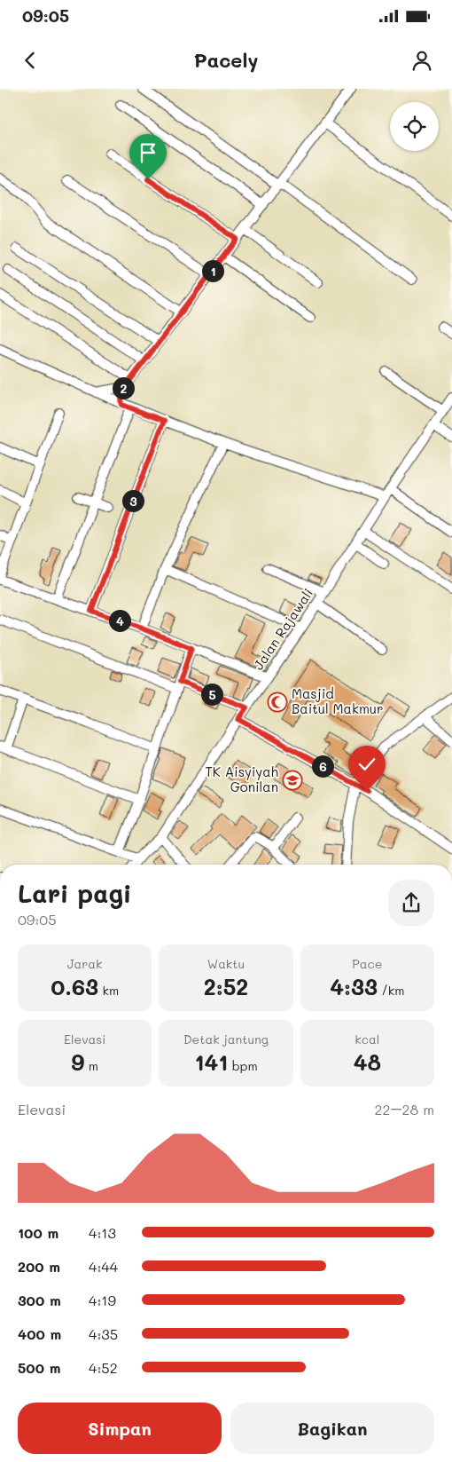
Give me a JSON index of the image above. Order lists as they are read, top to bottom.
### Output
{
  "streets": {
    "street": ["Jalan Rajawali"]
  },
  "places": {
    "mosque": ["Masjid Baitul Makmur"],
    "school or university": ["TK Aisyiyah Gonilan"]
  },
  "page": {
    "status": "09:05",
    "header": "Pacely",
    "pins": [
      "1",
      "2",
      "3",
      "4",
      "5",
      "6"
    ],
    "heading": ["Lari pagi", "09:05"],
    "stats": [
      ["Jarak", "0.63 km"],
      ["Waktu", "2:52"],
      ["Pace", "4:33 /km"],
      ["Elevasi", "9 m"],
      ["Detak jantung", "141 bpm"],
      ["kcal", "48"]
    ],
    "chart": ["Elevasi", "22–28 m"],
    "list": [
      {
        "name": "100 m",
        "note": "4:13"
      },
      {
        "name": "200 m",
        "note": "4:44"
      },
      {
        "name": "300 m",
        "note": "4:19"
      },
      {
        "name": "400 m",
        "note": "4:35"
      },
      {
        "name": "500 m",
        "note": "4:52"
      }
    ],
    "buttons": ["Simpan", "Bagikan"]
  }
}
